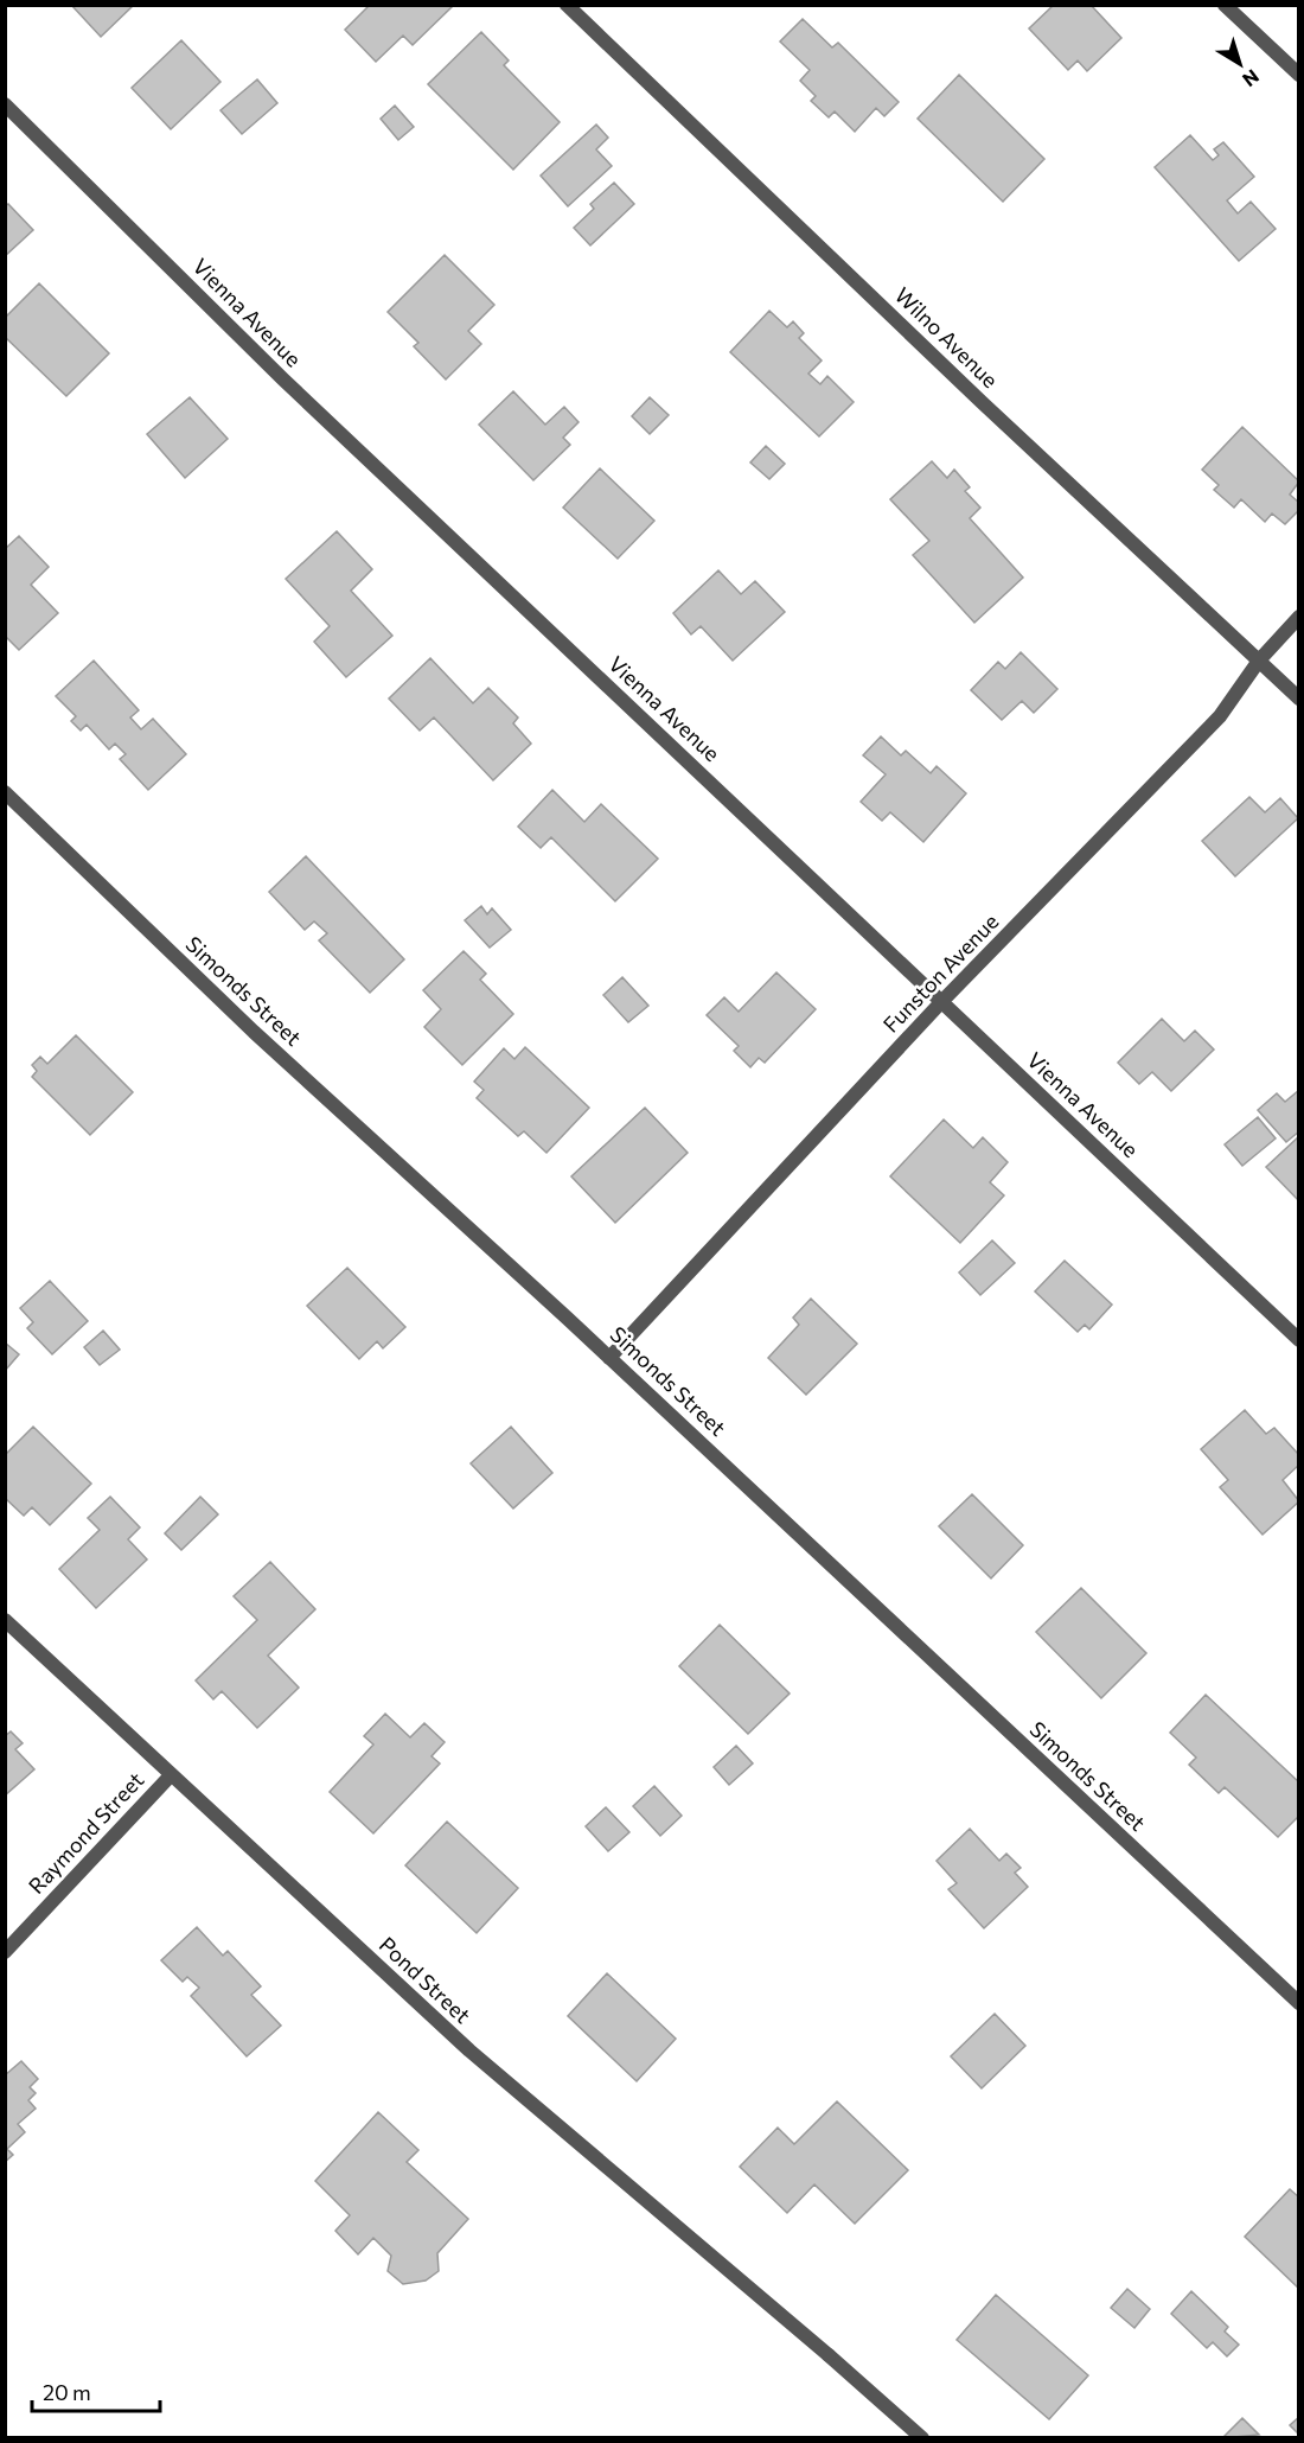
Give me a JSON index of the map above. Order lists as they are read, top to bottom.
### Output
{
  "streets": {
    "street": [
      "Vienna Avenue",
      "Wilno Avenue",
      "Funston Avenue",
      "Simonds Street",
      "Raymond Street",
      "Pond Street"
    ]
  },
  "crossings": [
    ["Vienna Avenue", "Funston Avenue"],
    ["Wilno Avenue", "Funston Avenue"],
    ["Funston Avenue", "Simonds Street"],
    ["Raymond Street", "Pond Street"]
  ],
  "scale_bar": "20 m",
  "north": "bottom right"
}
